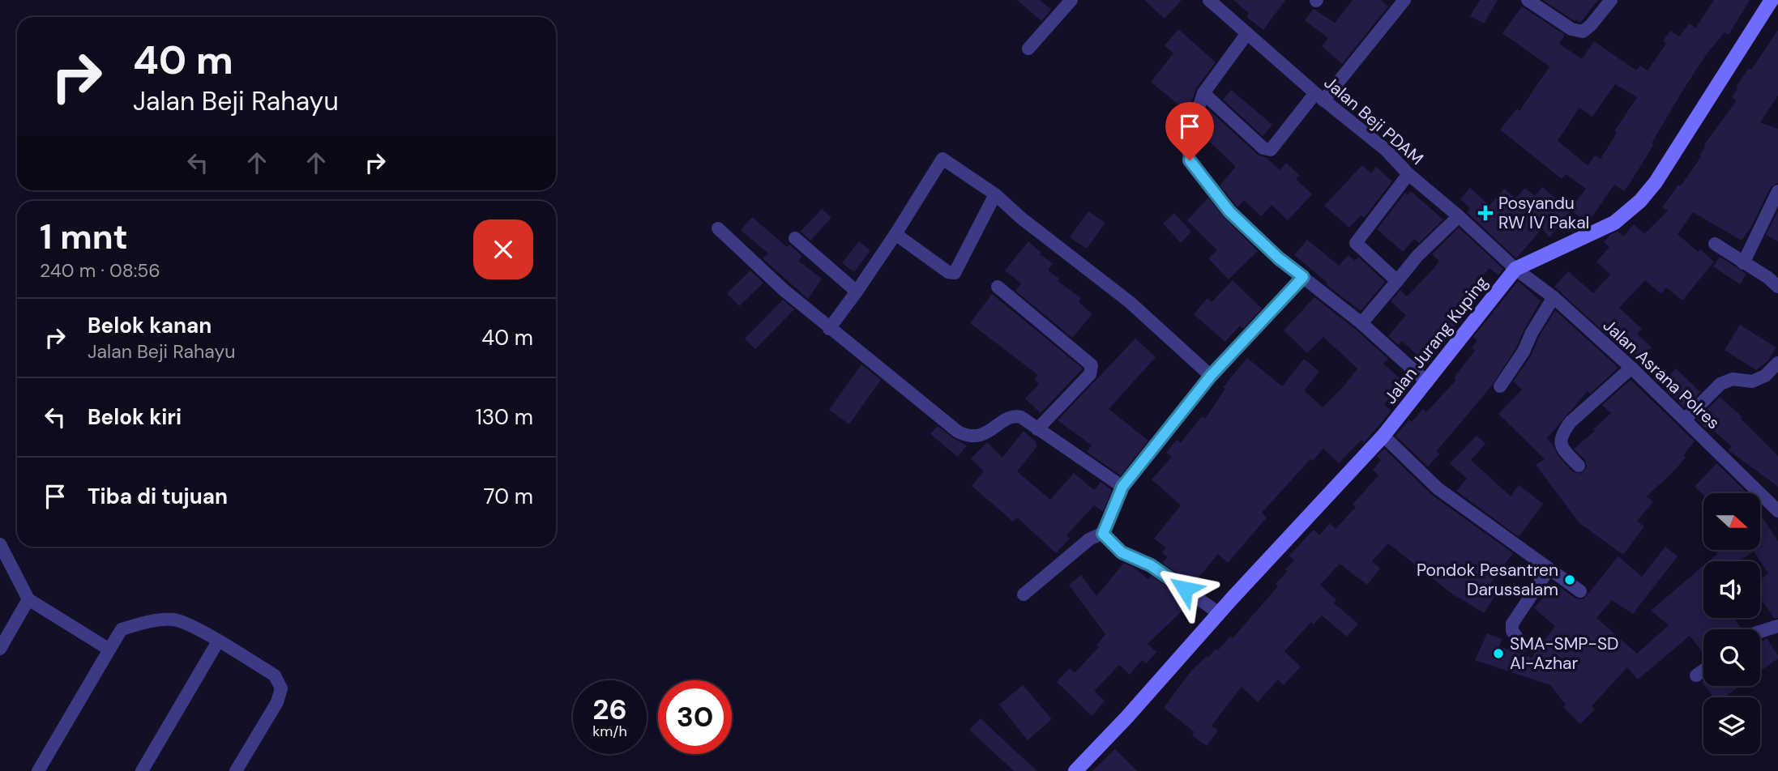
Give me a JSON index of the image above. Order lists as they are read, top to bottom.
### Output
{
  "streets": {
    "street": ["Jalan Beji PDAM", "Jalan Jurang Kuping", "Jalan Asrana Polres"]
  },
  "crossings": [
    ["Jalan Beji PDAM", "Jalan Jurang Kuping"],
    ["Jalan Beji PDAM", "Jalan Asrana Polres"],
    ["Jalan Jurang Kuping", "Jalan Asrana Polres"]
  ],
  "places": {
    "health": ["Posyandu RW IV Pakal"],
    "other": ["Pondok Pesantren Darussalam", "SMA-SMP-SD Al-Azhar"]
  },
  "north": "right",
  "page": {
    "turn": ["40 m", "Jalan Beji Rahayu"],
    "heading": ["1 mnt", "240 m · 08:56"],
    "list": [
      {
        "name": "Belok kanan",
        "note": "Jalan Beji Rahayu",
        "value": "40 m"
      },
      {
        "name": "Belok kiri",
        "value": "130 m"
      },
      {
        "name": "Tiba di tujuan",
        "value": "70 m"
      }
    ],
    "speed": "26 km/h",
    "limit": "30"
  }
}
